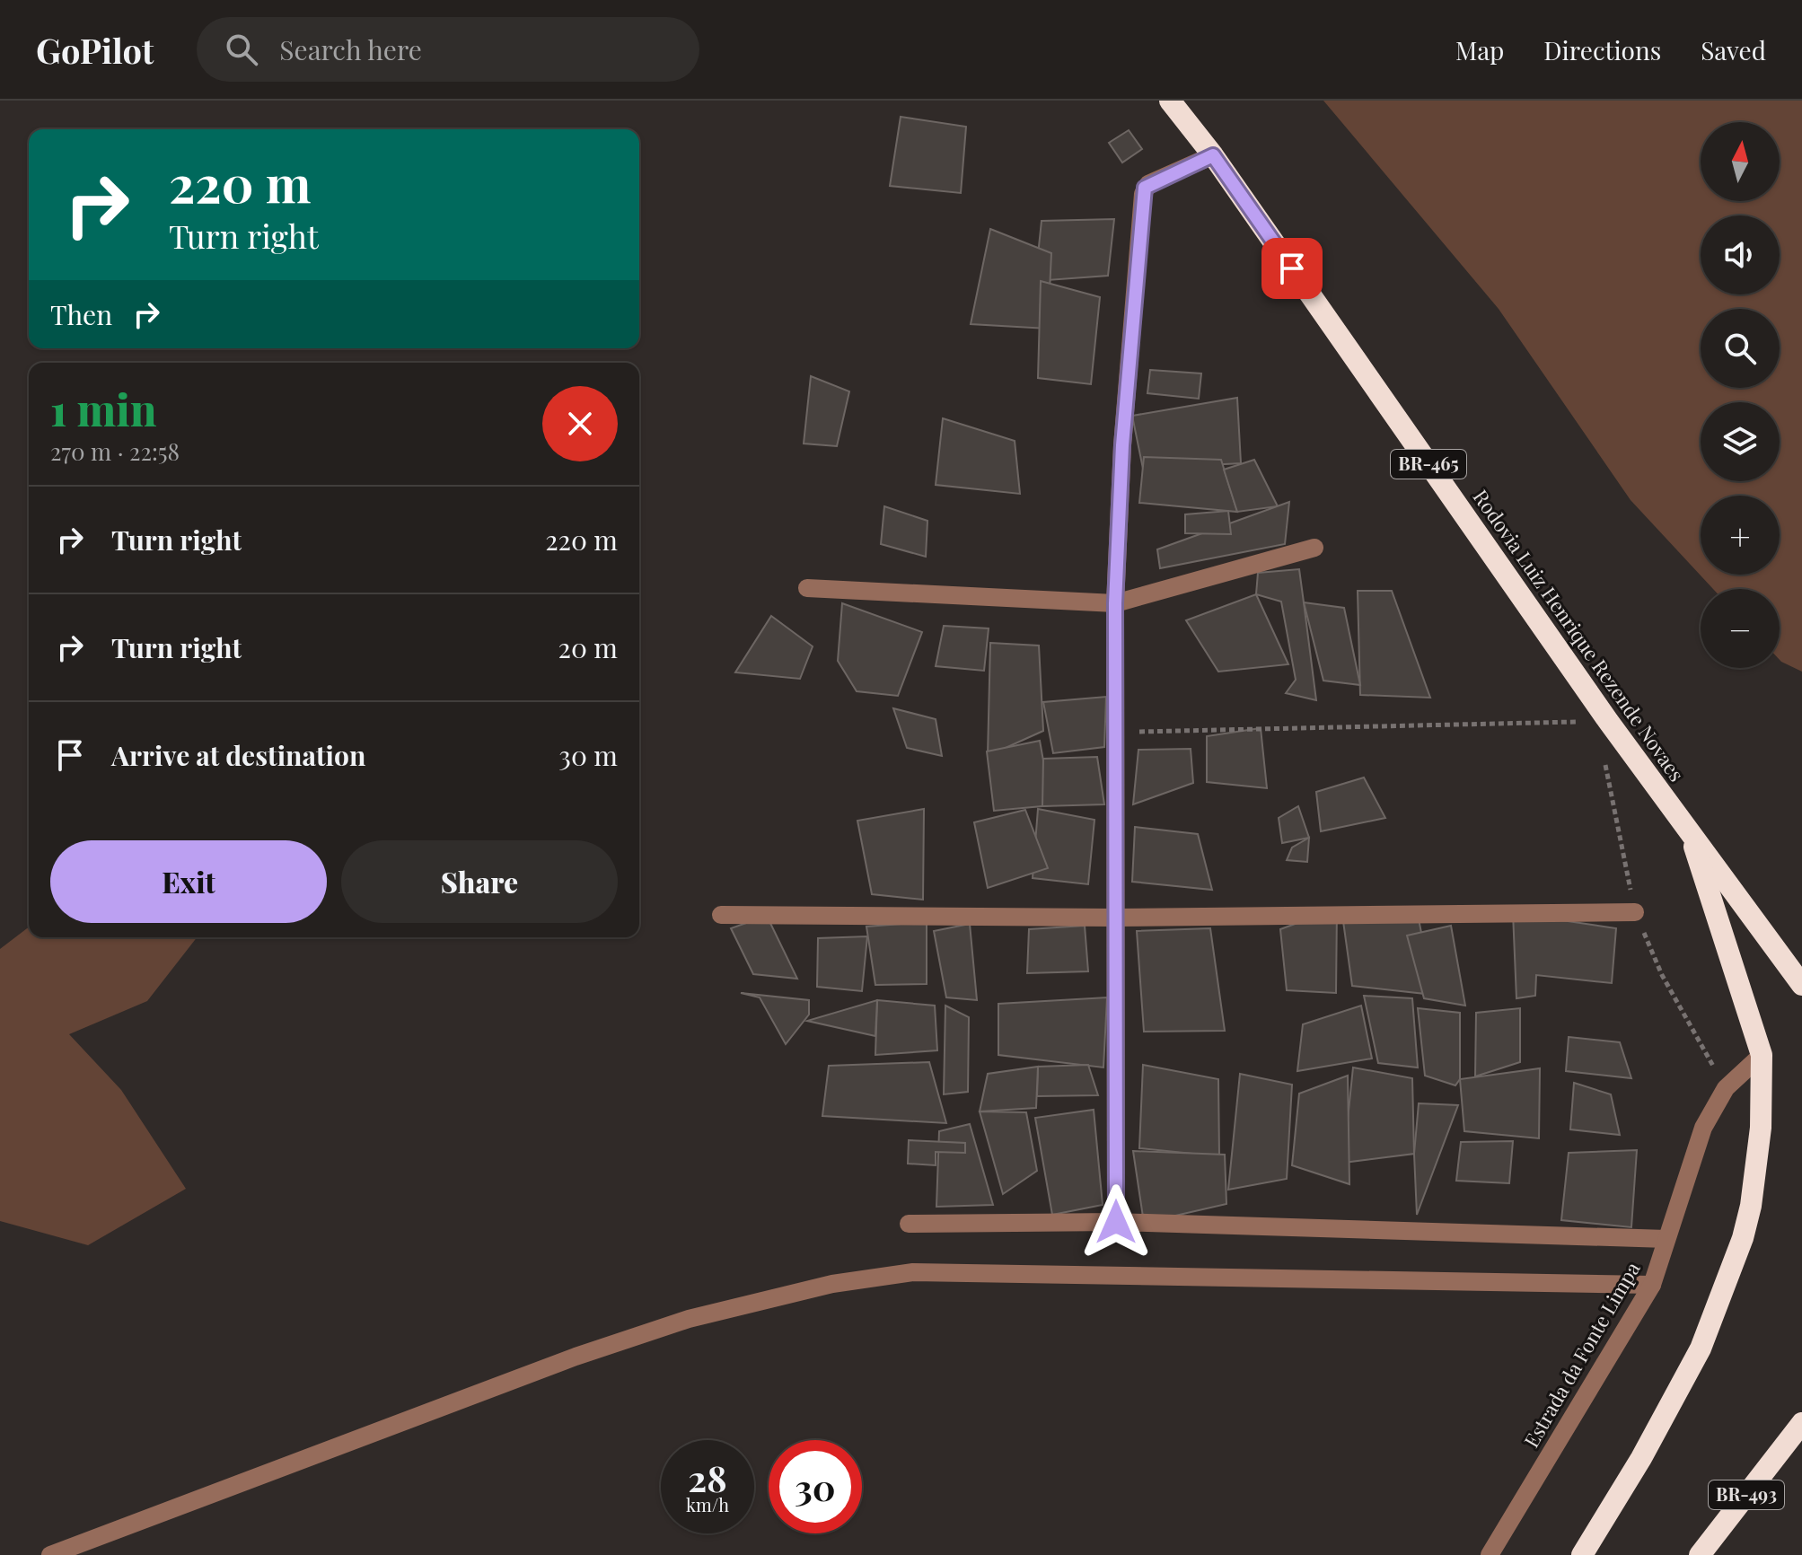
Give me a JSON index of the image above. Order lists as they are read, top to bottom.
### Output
{
  "streets": {
    "highway": ["BR-465", "Rodovia Luiz Henrique Rezende Novaes", "BR-493"],
    "street": ["Estrada da Fonte Limpa"]
  },
  "north": "top",
  "page": {
    "header": "GoPilot",
    "search": "Search here",
    "nav": ["Map", "Directions", "Saved"],
    "map_buttons": ["+", "−"],
    "turn": ["220 m", "Turn right"],
    "then": "Then",
    "heading": ["1 min", "270 m · 22:58"],
    "list": [
      {
        "name": "Turn right",
        "value": "220 m"
      },
      {
        "name": "Turn right",
        "value": "20 m"
      },
      {
        "name": "Arrive at destination",
        "value": "30 m"
      }
    ],
    "buttons": ["Exit", "Share"],
    "speed": "28 km/h",
    "limit": "30"
  }
}
